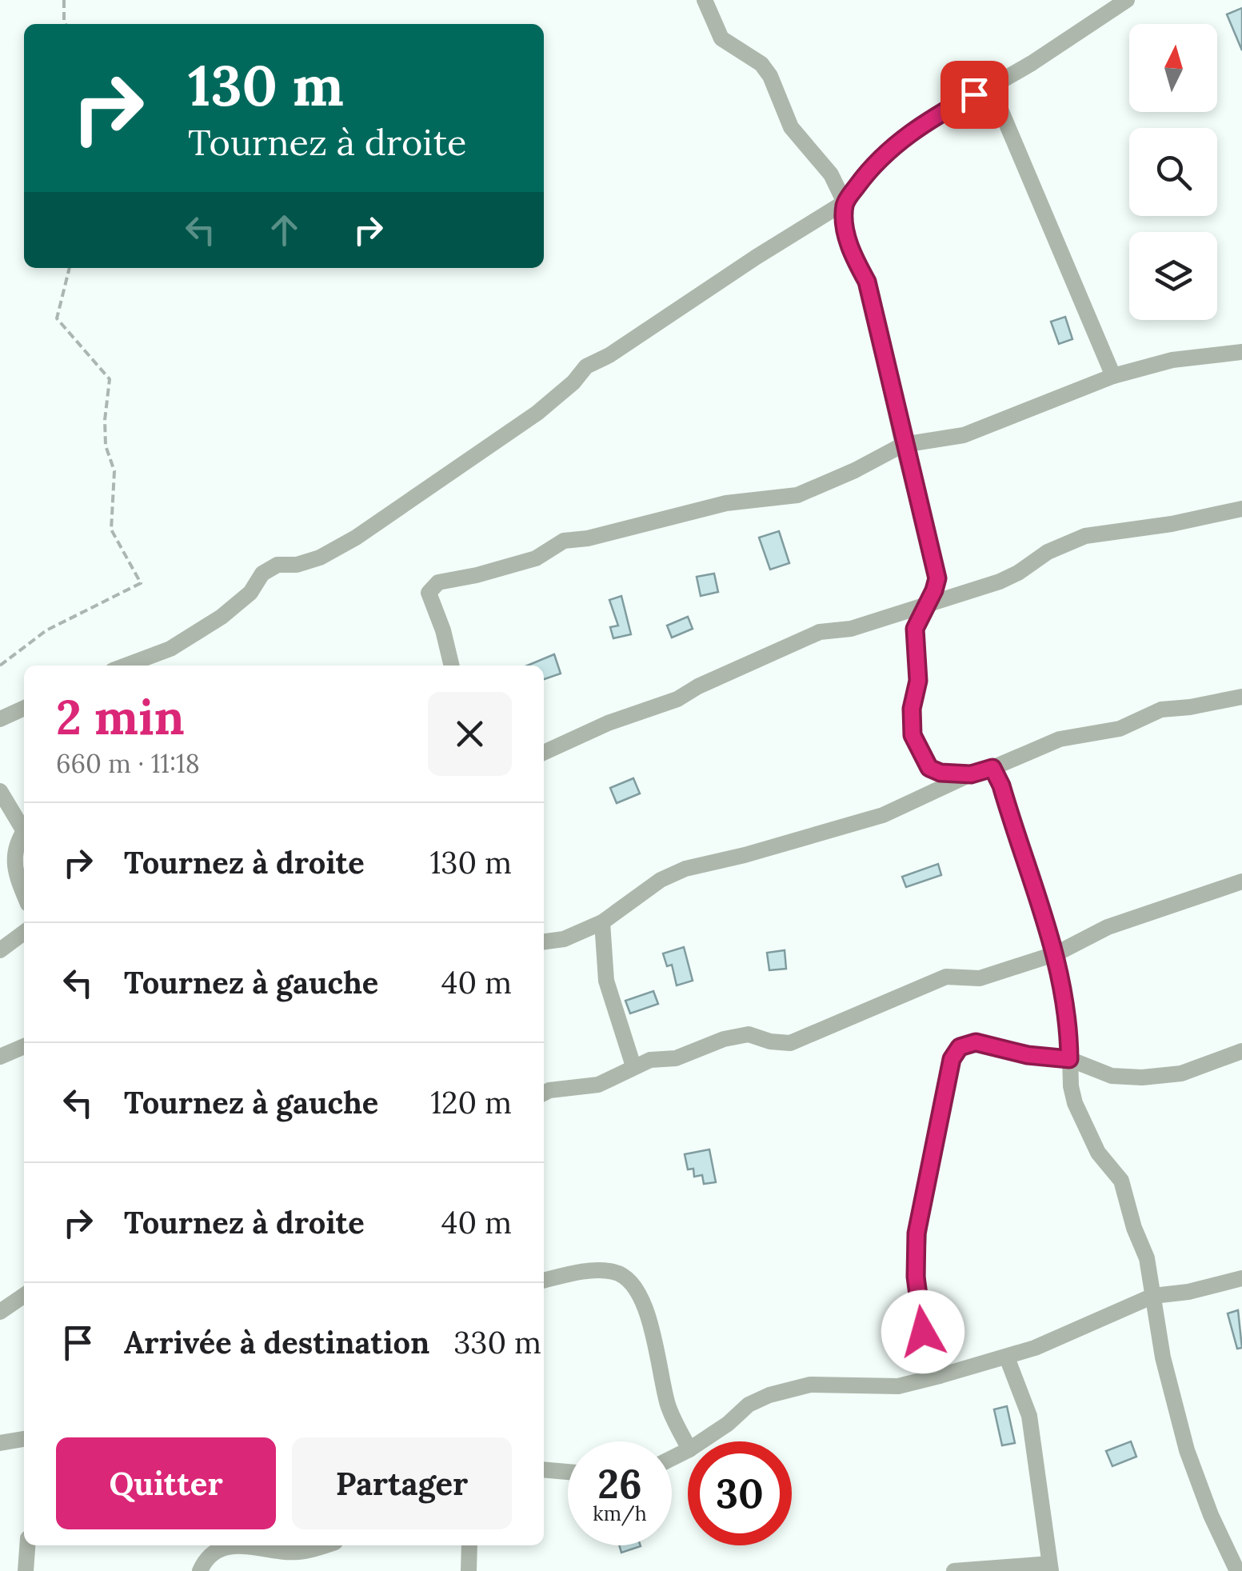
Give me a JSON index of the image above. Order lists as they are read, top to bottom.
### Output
{
  "north": "top",
  "page": {
    "turn": ["130 m", "Tournez à droite"],
    "heading": ["2 min", "660 m · 11:18"],
    "list": [
      {
        "name": "Tournez à droite",
        "value": "130 m"
      },
      {
        "name": "Tournez à gauche",
        "value": "40 m"
      },
      {
        "name": "Tournez à gauche",
        "value": "120 m"
      },
      {
        "name": "Tournez à droite",
        "value": "40 m"
      },
      {
        "name": "Arrivée à destination",
        "value": "330 m"
      }
    ],
    "buttons": ["Quitter", "Partager"],
    "speed": "26 km/h",
    "limit": "30"
  }
}
